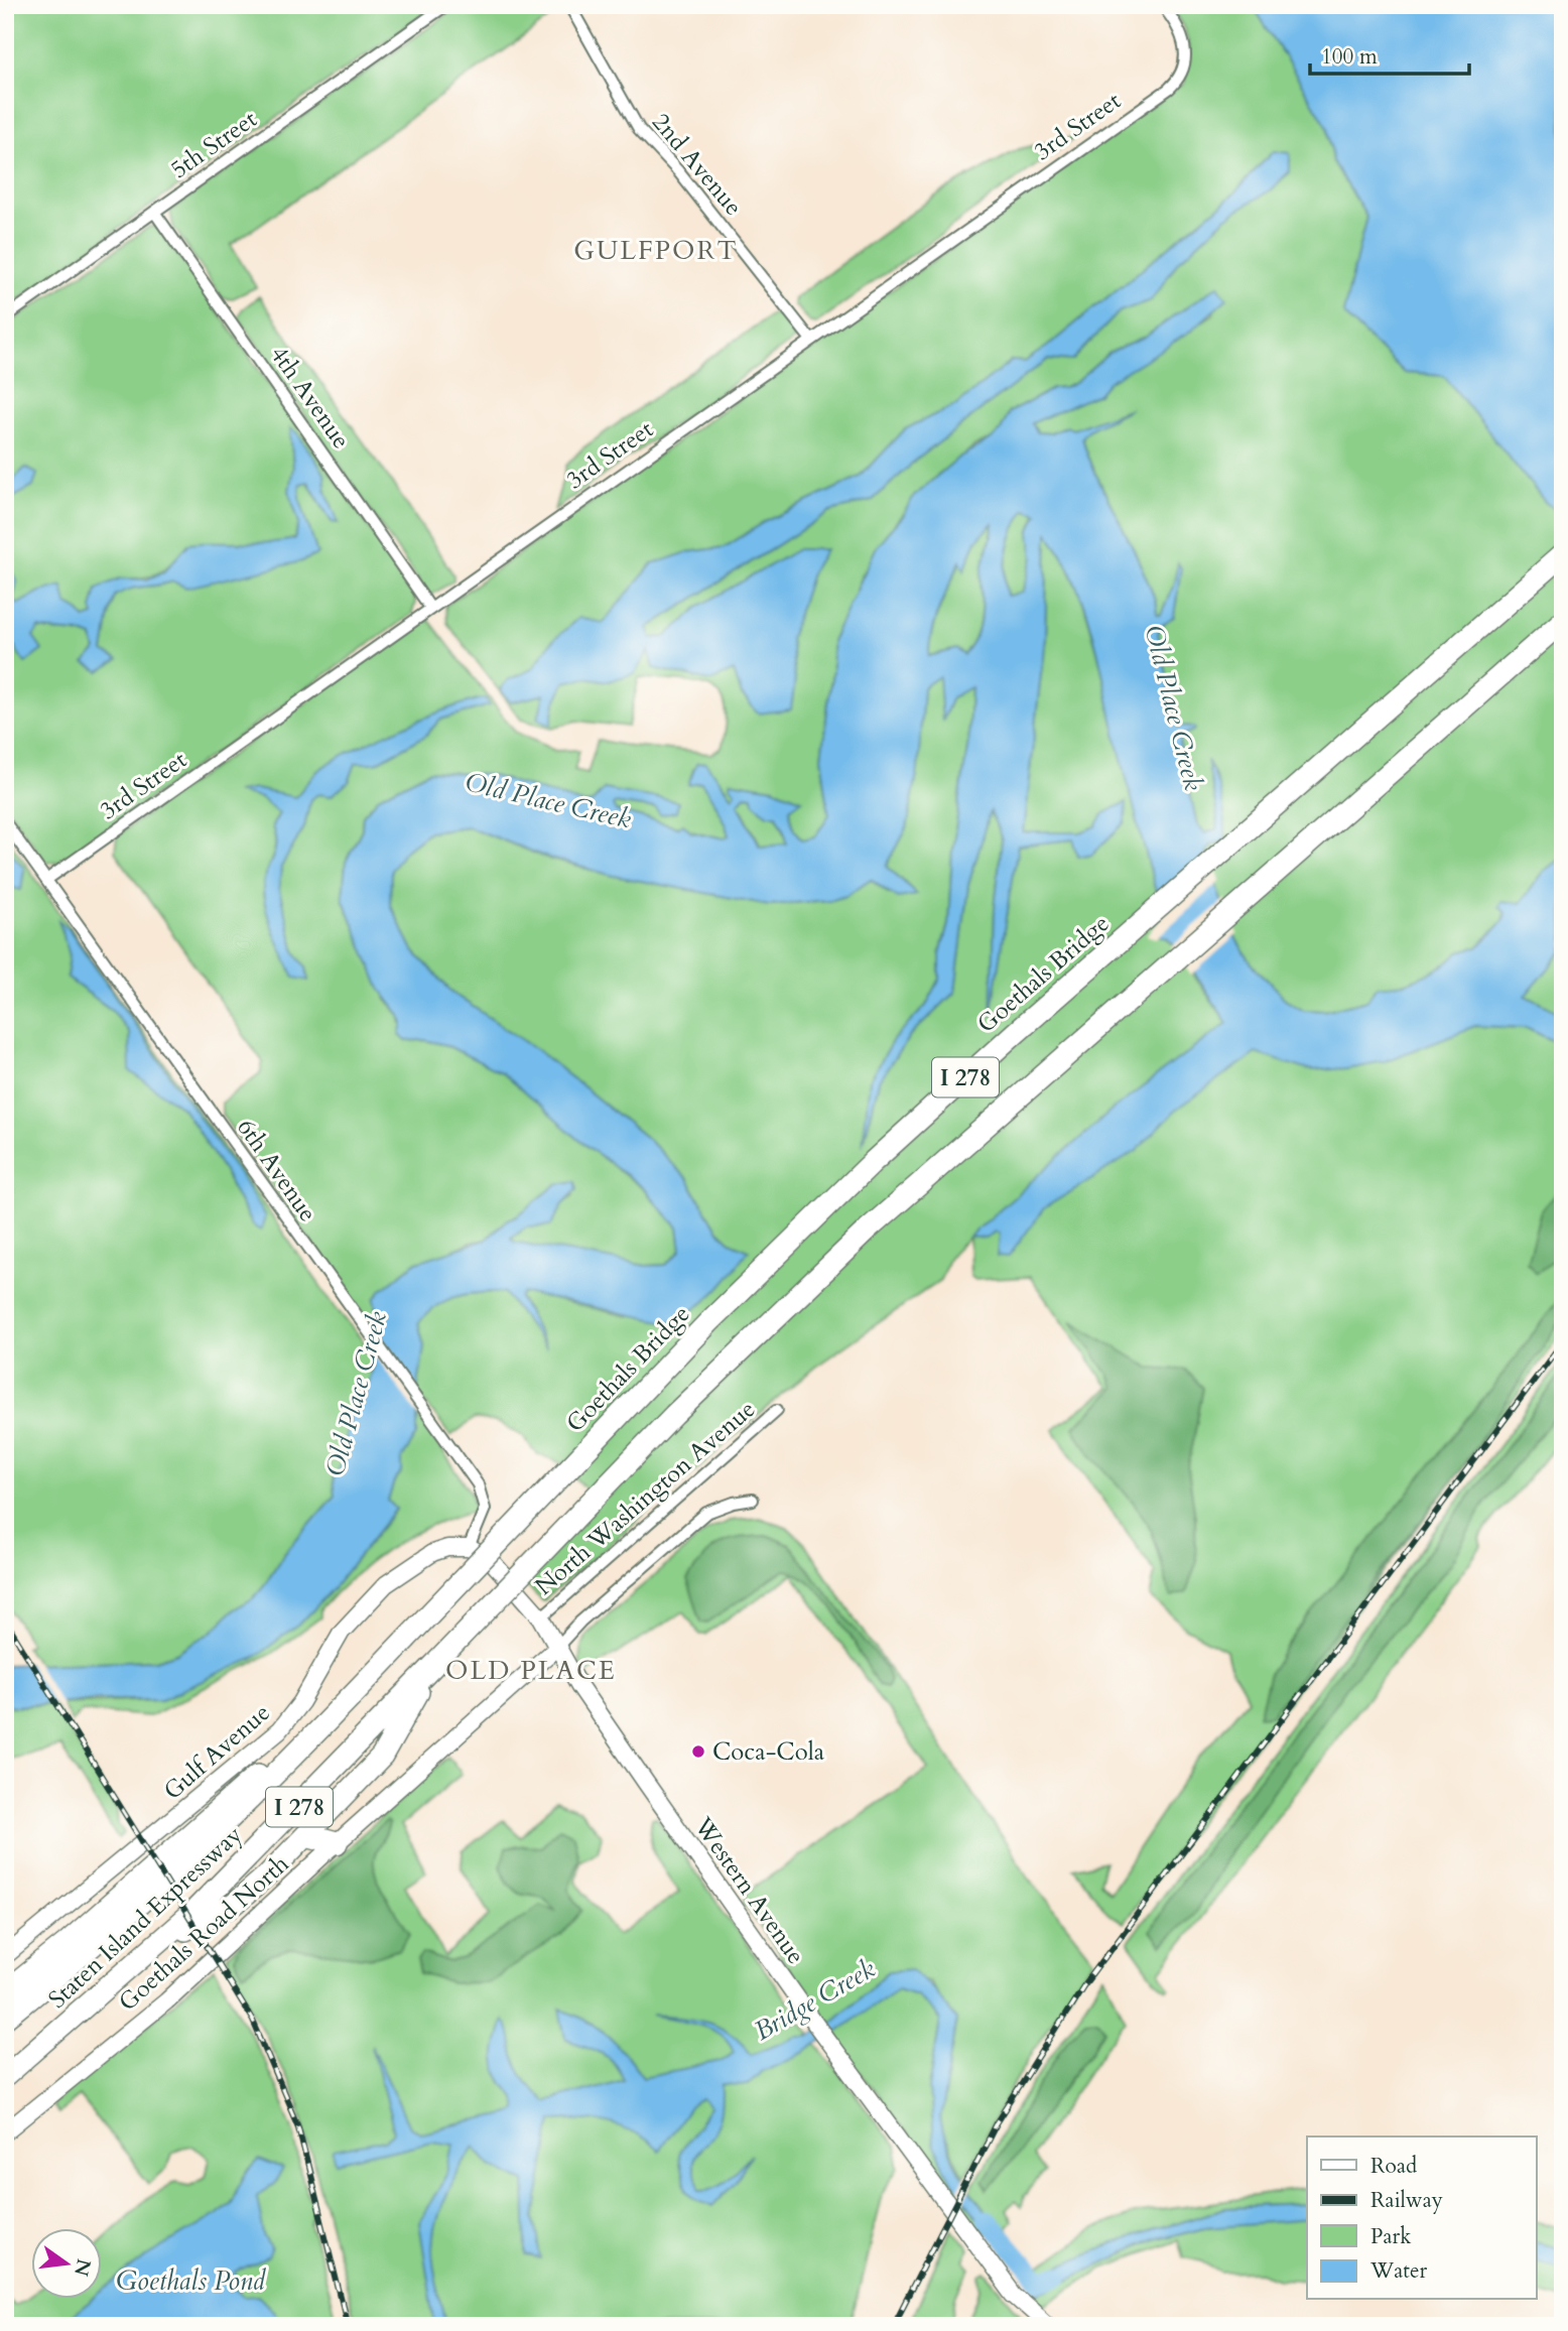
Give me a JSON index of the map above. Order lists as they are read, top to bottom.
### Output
{
  "streets": {
    "highway": ["Goethals Bridge", "I 278", "Staten Island Expressway"],
    "street": [
      "3rd Street",
      "5th Street",
      "2nd Avenue",
      "4th Avenue",
      "6th Avenue",
      "North Washington Avenue",
      "Gulf Avenue",
      "Western Avenue",
      "Goethals Road North"
    ]
  },
  "crossings": [
    ["3rd Street", "2nd Avenue"],
    ["3rd Street", "4th Avenue"],
    ["3rd Street", "6th Avenue"],
    ["5th Street", "4th Avenue"],
    ["Goethals Bridge", "Staten Island Expressway"],
    ["I 278", "Staten Island Expressway"],
    ["6th Avenue", "Gulf Avenue"],
    ["6th Avenue", "Western Avenue"],
    ["North Washington Avenue", "Western Avenue"],
    ["Gulf Avenue", "Western Avenue"],
    ["Western Avenue", "Goethals Road North"]
  ],
  "districts": ["GULFPORT", "OLD PLACE"],
  "water": ["Old Place Creek", "Bridge Creek", "Goethals Pond"],
  "places": ["Coca-Cola"],
  "legend": [
    "Road",
    "Railway",
    "Park",
    "Water"
  ],
  "scale_bar": "100 m",
  "north": "right"
}
